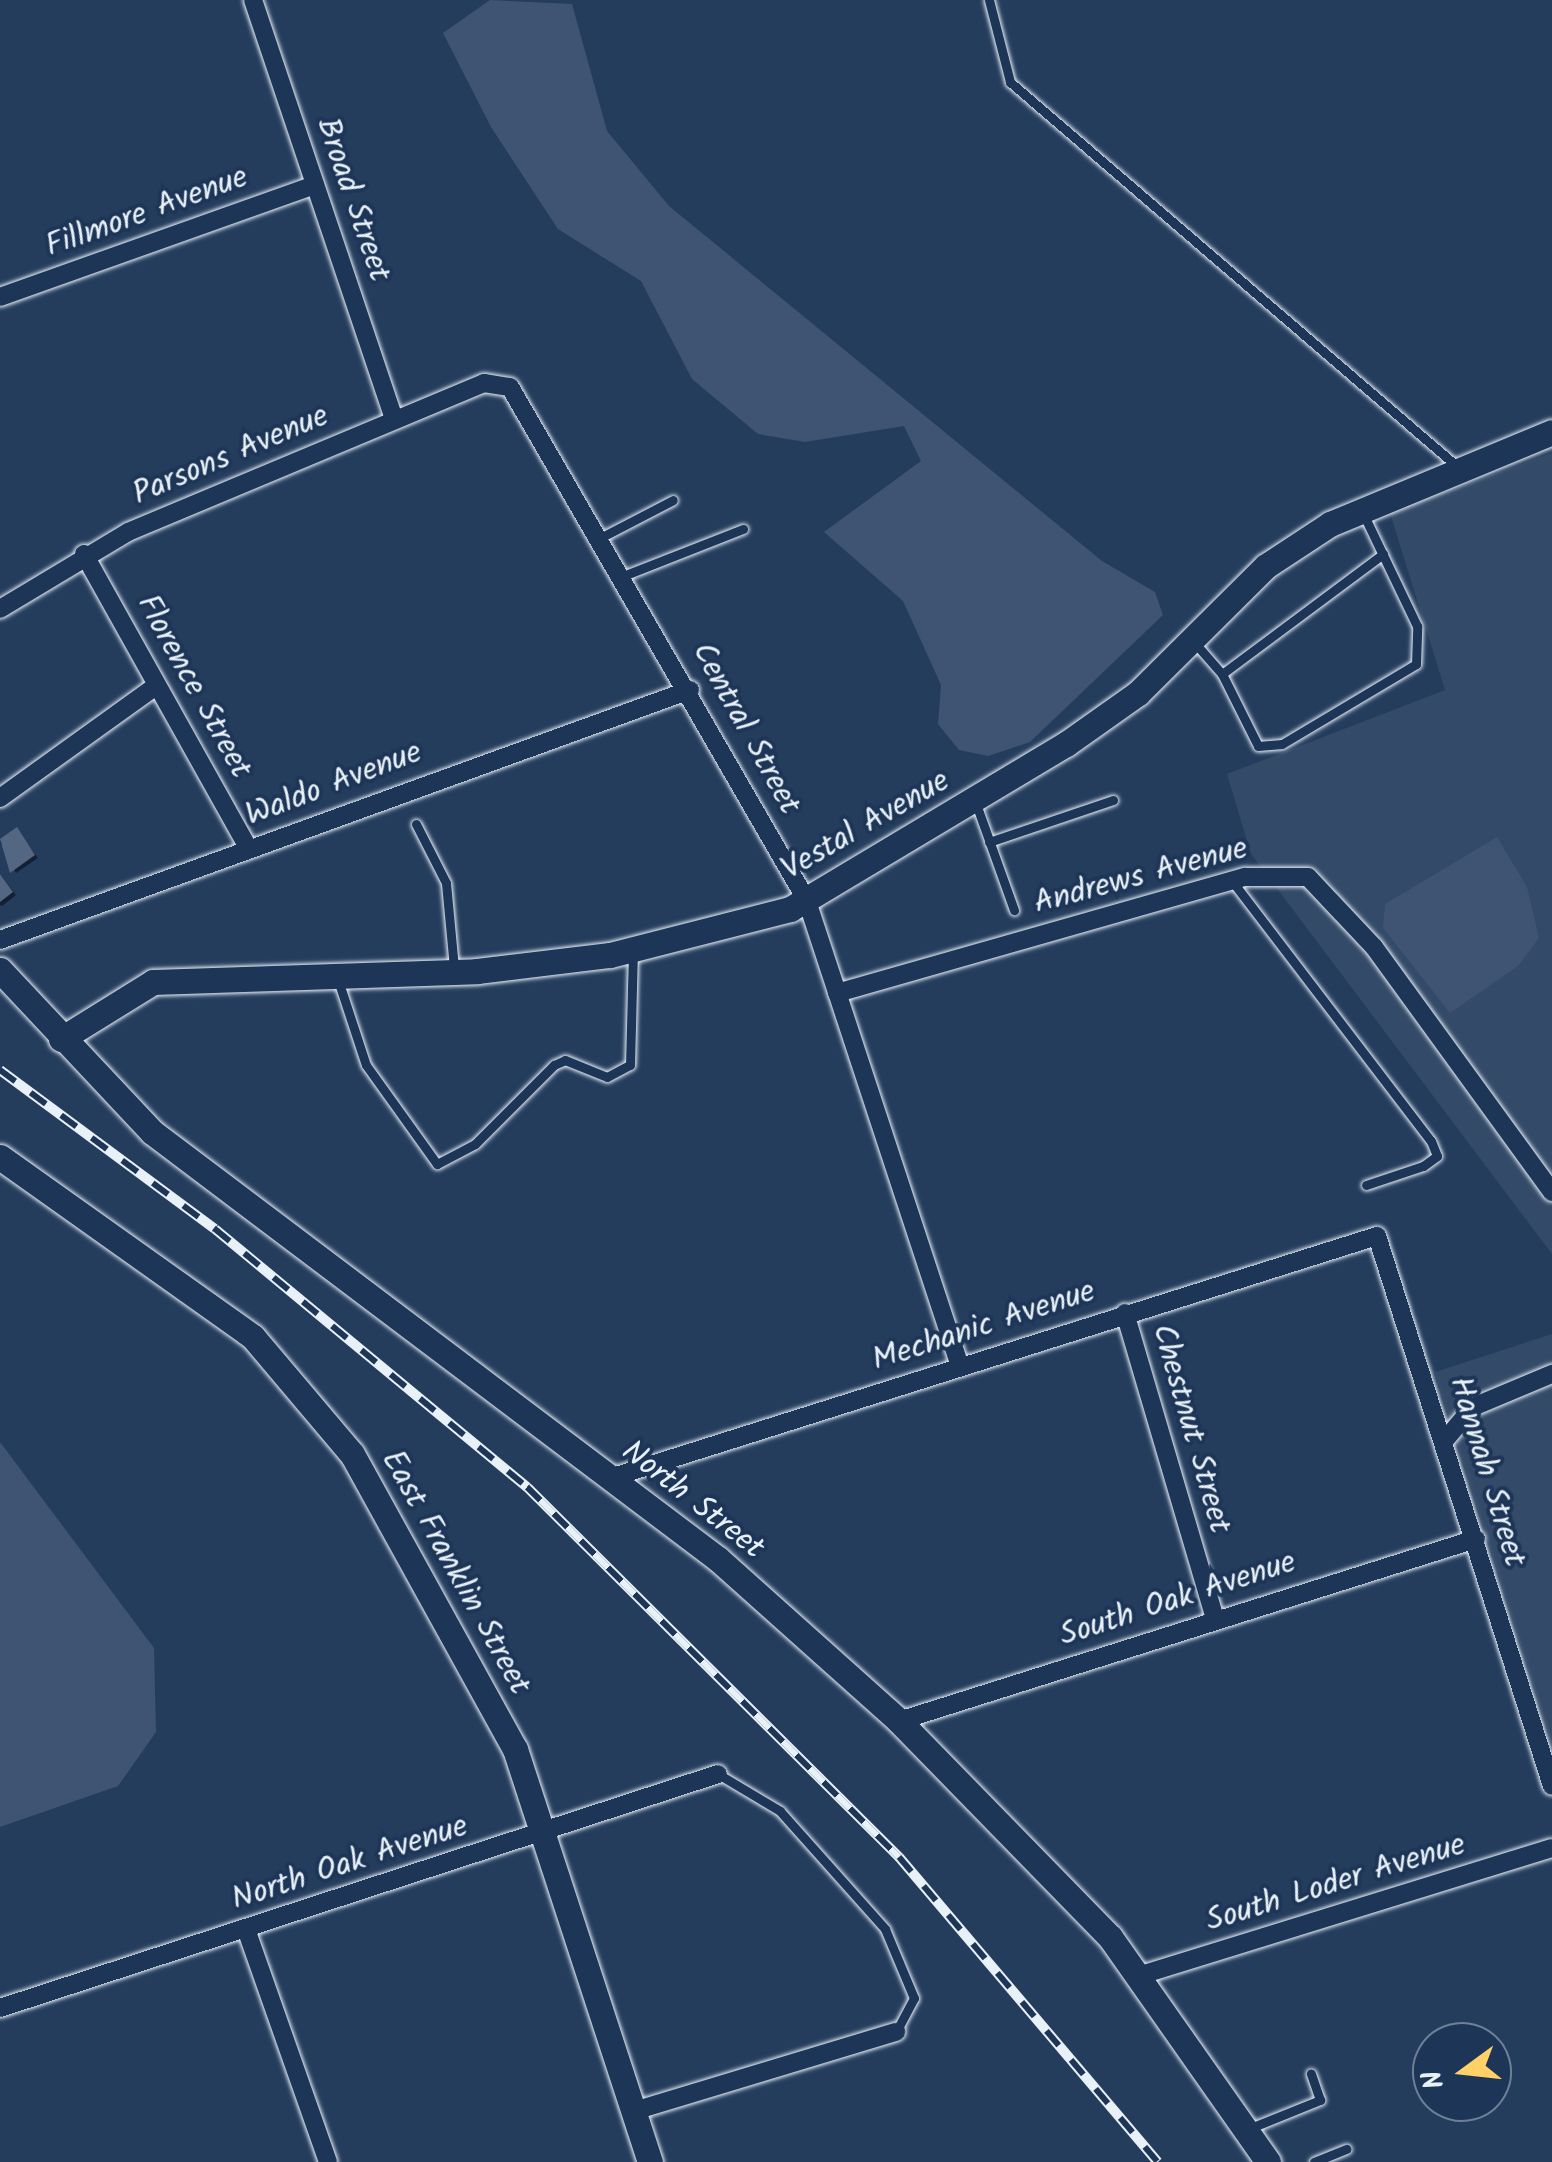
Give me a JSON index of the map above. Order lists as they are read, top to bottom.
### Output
{
  "streets": {
    "street": [
      "Broad Street",
      "Fillmore Avenue",
      "Parsons Avenue",
      "Florence Street",
      "Central Street",
      "Waldo Avenue",
      "Vestal Avenue",
      "Andrews Avenue",
      "Mechanic Avenue",
      "Chestnut Street",
      "Hannah Street",
      "North Street",
      "East Franklin Street",
      "South Oak Avenue",
      "North Oak Avenue",
      "South Loder Avenue"
    ]
  },
  "crossings": [
    ["Broad Street", "Fillmore Avenue"],
    ["Broad Street", "Parsons Avenue"],
    ["Parsons Avenue", "Florence Street"],
    ["Parsons Avenue", "Central Street"],
    ["Florence Street", "Waldo Avenue"],
    ["Central Street", "Waldo Avenue"],
    ["Central Street", "Vestal Avenue"],
    ["Central Street", "Andrews Avenue"],
    ["Central Street", "Mechanic Avenue"],
    ["Vestal Avenue", "North Street"],
    ["Mechanic Avenue", "Chestnut Street"],
    ["Mechanic Avenue", "Hannah Street"],
    ["Mechanic Avenue", "North Street"],
    ["Chestnut Street", "South Oak Avenue"],
    ["Hannah Street", "South Oak Avenue"],
    ["North Street", "South Oak Avenue"],
    ["North Street", "South Loder Avenue"],
    ["East Franklin Street", "North Oak Avenue"]
  ],
  "north": "left"
}
